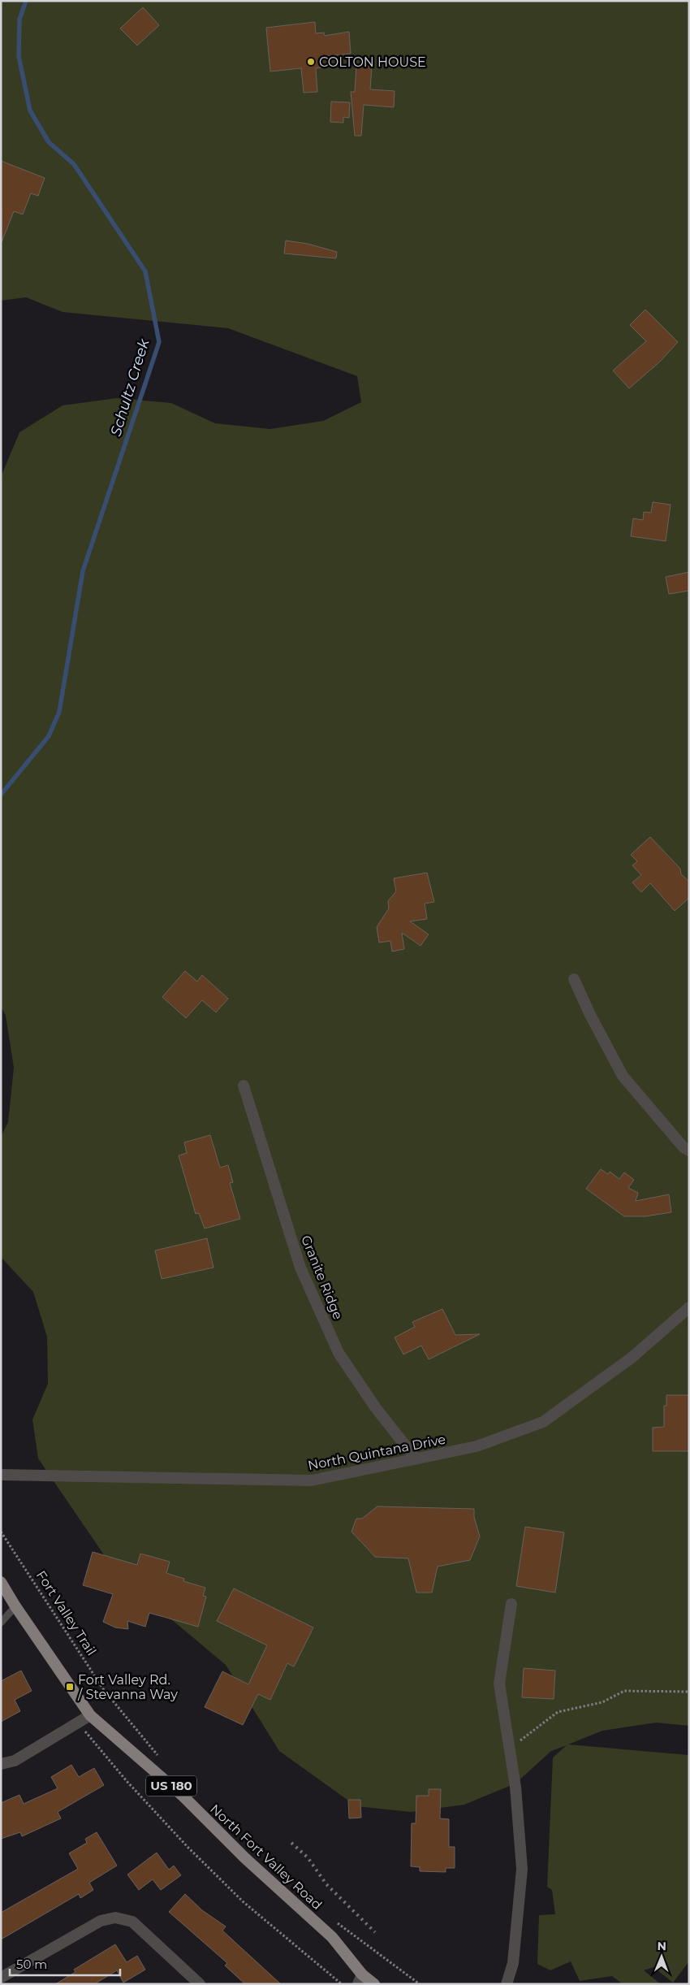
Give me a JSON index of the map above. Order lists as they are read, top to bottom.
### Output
{
  "streets": {
    "main road": ["US 180", "North Fort Valley Road"],
    "street": ["Granite Ridge", "North Quintana Drive"],
    "path": ["Fort Valley Trail"]
  },
  "crossings": [
    ["Granite Ridge", "North Quintana Drive"]
  ],
  "water": ["Schultz Creek"],
  "places": {
    "other": ["COLTON HOUSE"],
    "transit": ["Fort Valley Rd. / Stevanna Way"]
  },
  "scale_bar": "50 m",
  "north": "top"
}
